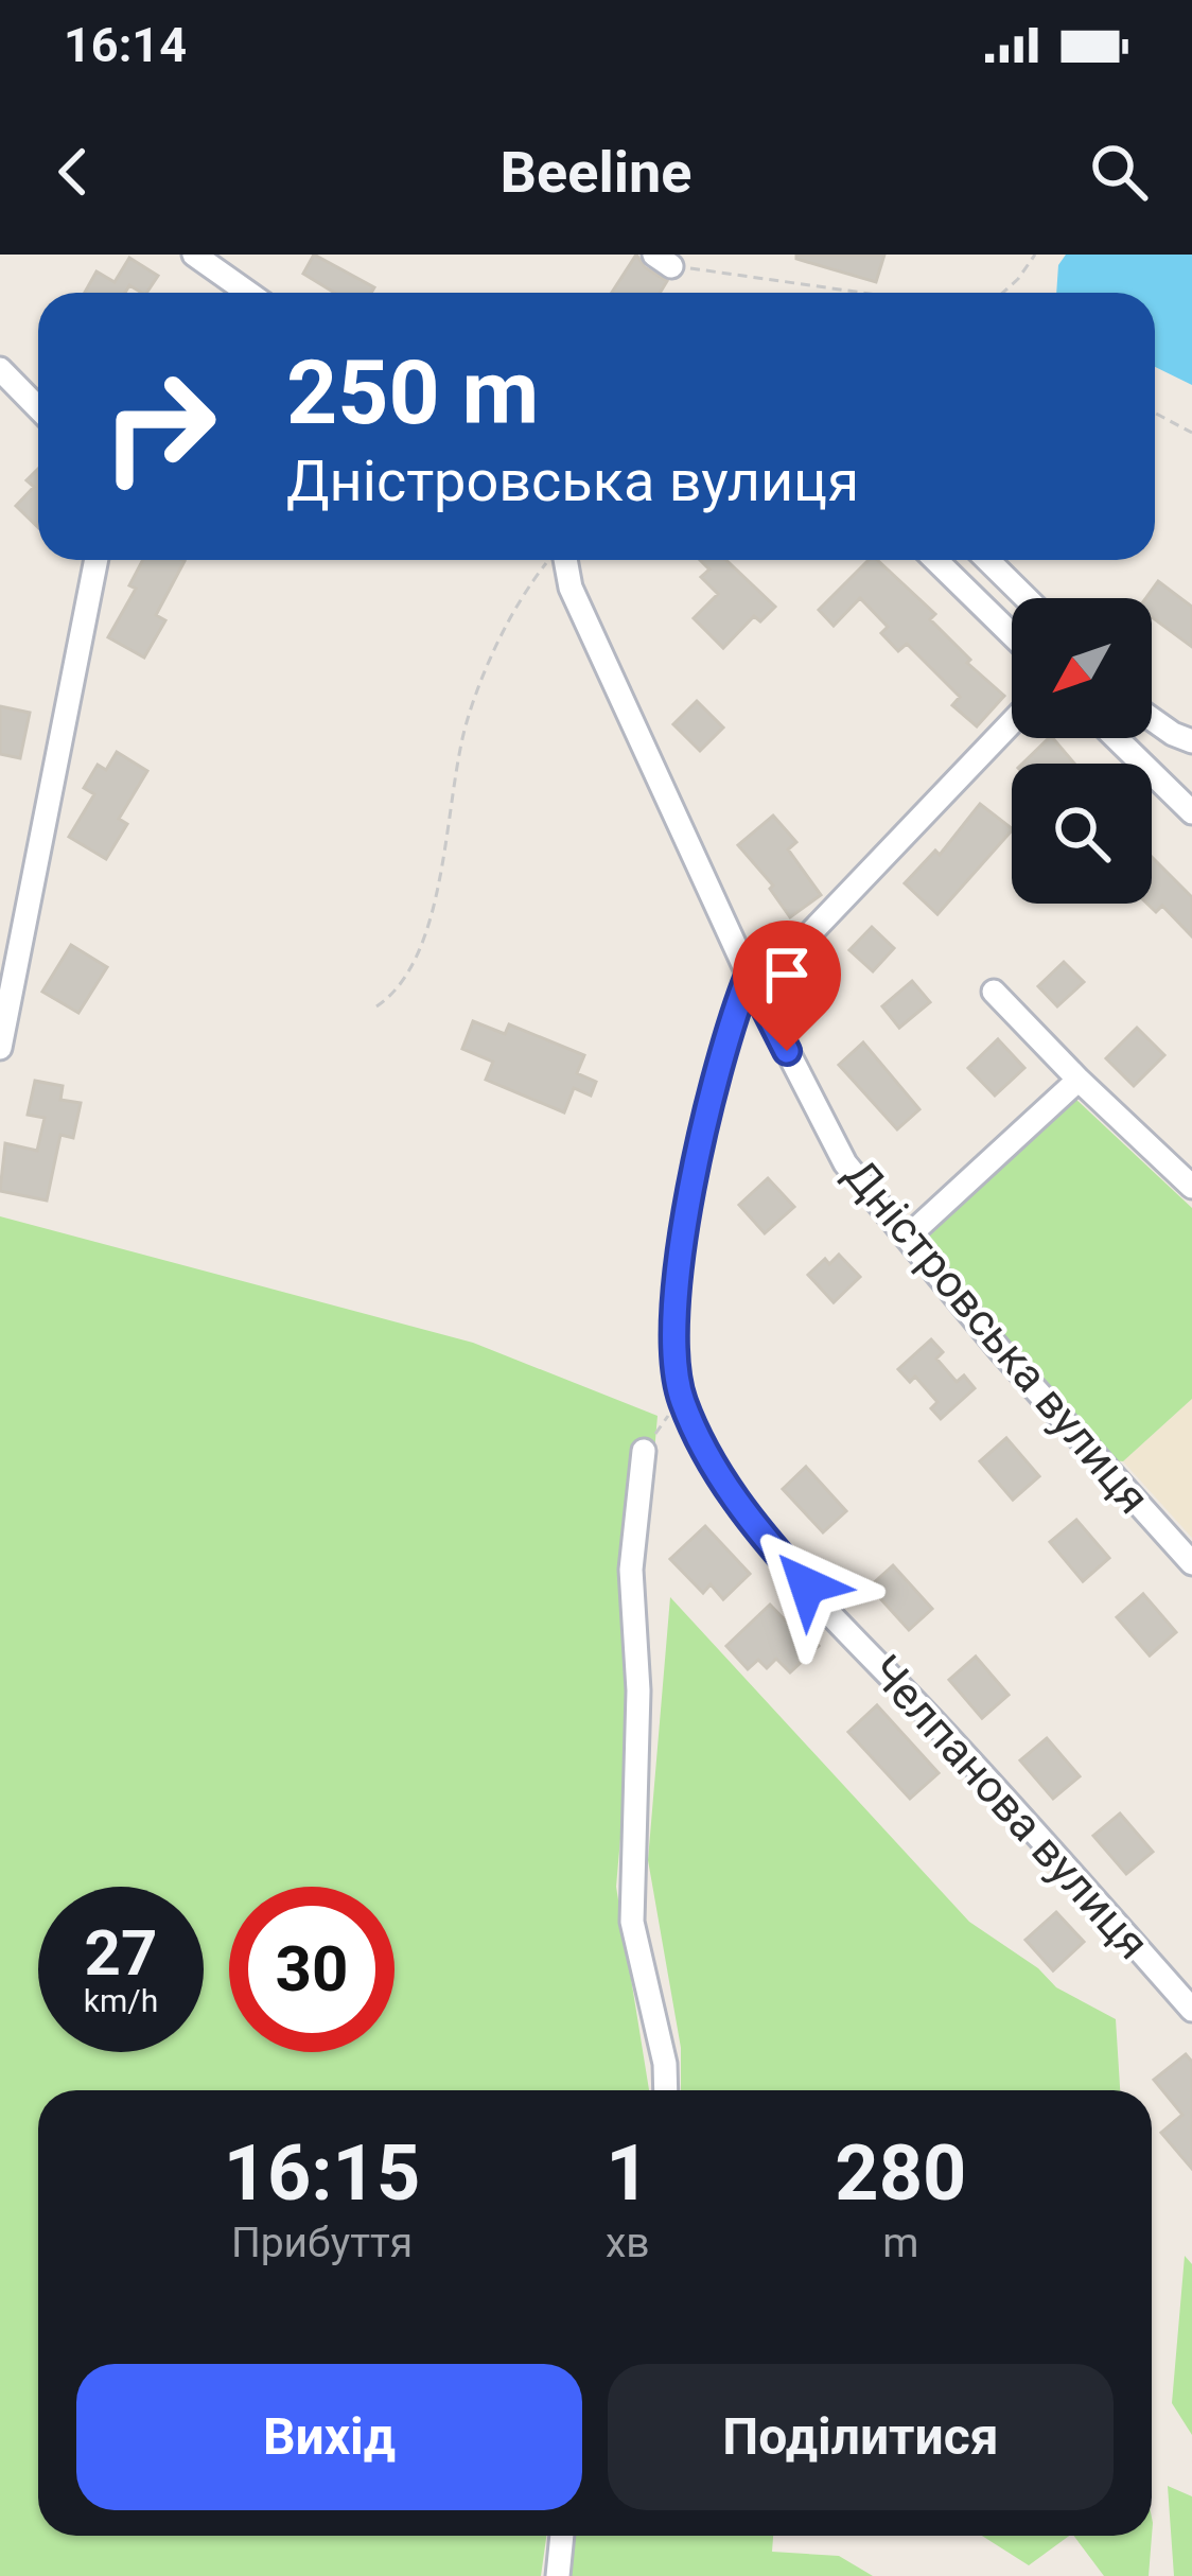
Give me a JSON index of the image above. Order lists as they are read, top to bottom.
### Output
{
  "streets": {
    "street": ["Дністровська вулиця", "Челпанова вулиця"]
  },
  "crossings": [
    ["Дністровська вулиця", "Челпанова вулиця"]
  ],
  "north": "bottom left",
  "page": {
    "status": "16:14",
    "header": "Beeline",
    "turn": ["250 m", "Дністровська вулиця"],
    "speed": "27 km/h",
    "limit": "30",
    "eta": [
      "16:15",
      "Прибуття",
      "1",
      "хв",
      "280",
      "m"
    ],
    "buttons": ["Вихід", "Поділитися"]
  }
}
